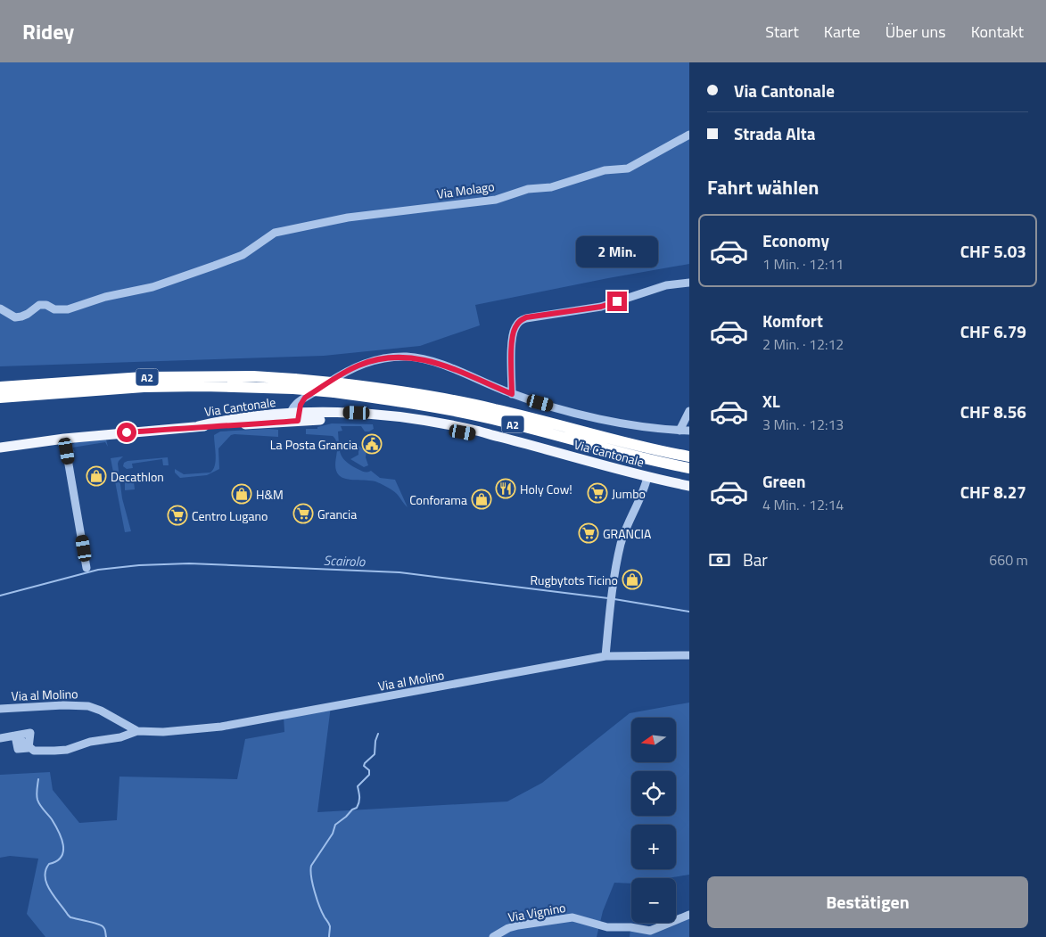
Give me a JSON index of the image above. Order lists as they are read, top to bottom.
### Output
{
  "streets": {
    "highway": ["A2"],
    "main road": ["Via Cantonale"],
    "street": ["Via Molago", "Via al Molino", "Via Vignino"]
  },
  "water": ["Scairolo"],
  "places": {
    "public building": ["La Posta Grancia"],
    "shop": [
      "Decathlon",
      "H&M",
      "Conforama",
      "Rugbytots Ticino"
    ],
    "restaurant": ["Holy Cow!"],
    "supermarket": [
      "Jumbo",
      "Grancia",
      "Centro Lugano",
      "GRANCIA"
    ]
  },
  "north": "left",
  "page": {
    "header": "Ridey",
    "nav": [
      "Start",
      "Karte",
      "Über uns",
      "Kontakt"
    ],
    "banner": ["Via Cantonale", "Strada Alta"],
    "heading": "Fahrt wählen",
    "list": [
      {
        "name": "Economy",
        "note": "1 Min. · 12:11",
        "value": "CHF 5.03"
      },
      {
        "name": "Komfort",
        "note": "2 Min. · 12:12",
        "value": "CHF 6.79"
      },
      {
        "name": "XL",
        "note": "3 Min. · 12:13",
        "value": "CHF 8.56"
      },
      {
        "name": "Green",
        "note": "4 Min. · 12:14",
        "value": "CHF 8.27"
      }
    ],
    "bubble": "2 Min.",
    "pay": ["Bar", "660 m"],
    "map_buttons": ["+", "−"],
    "buttons": "Bestätigen"
  }
}
